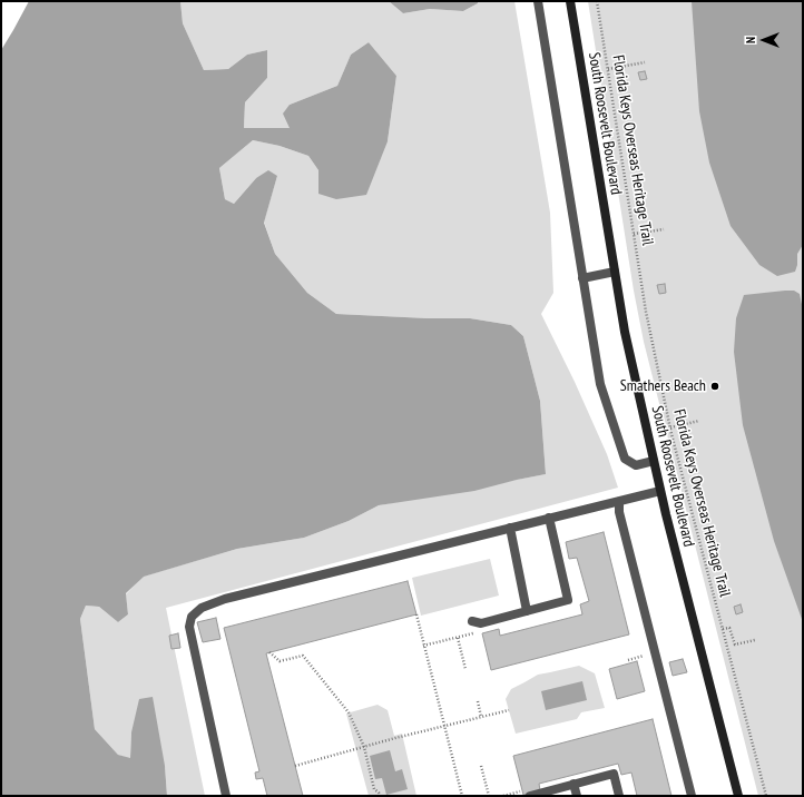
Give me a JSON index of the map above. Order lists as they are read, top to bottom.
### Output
{
  "streets": {
    "main road": ["South Roosevelt Boulevard"],
    "path": ["Florida Keys Overseas Heritage Trail"]
  },
  "places": ["Smathers Beach"],
  "north": "left"
}
